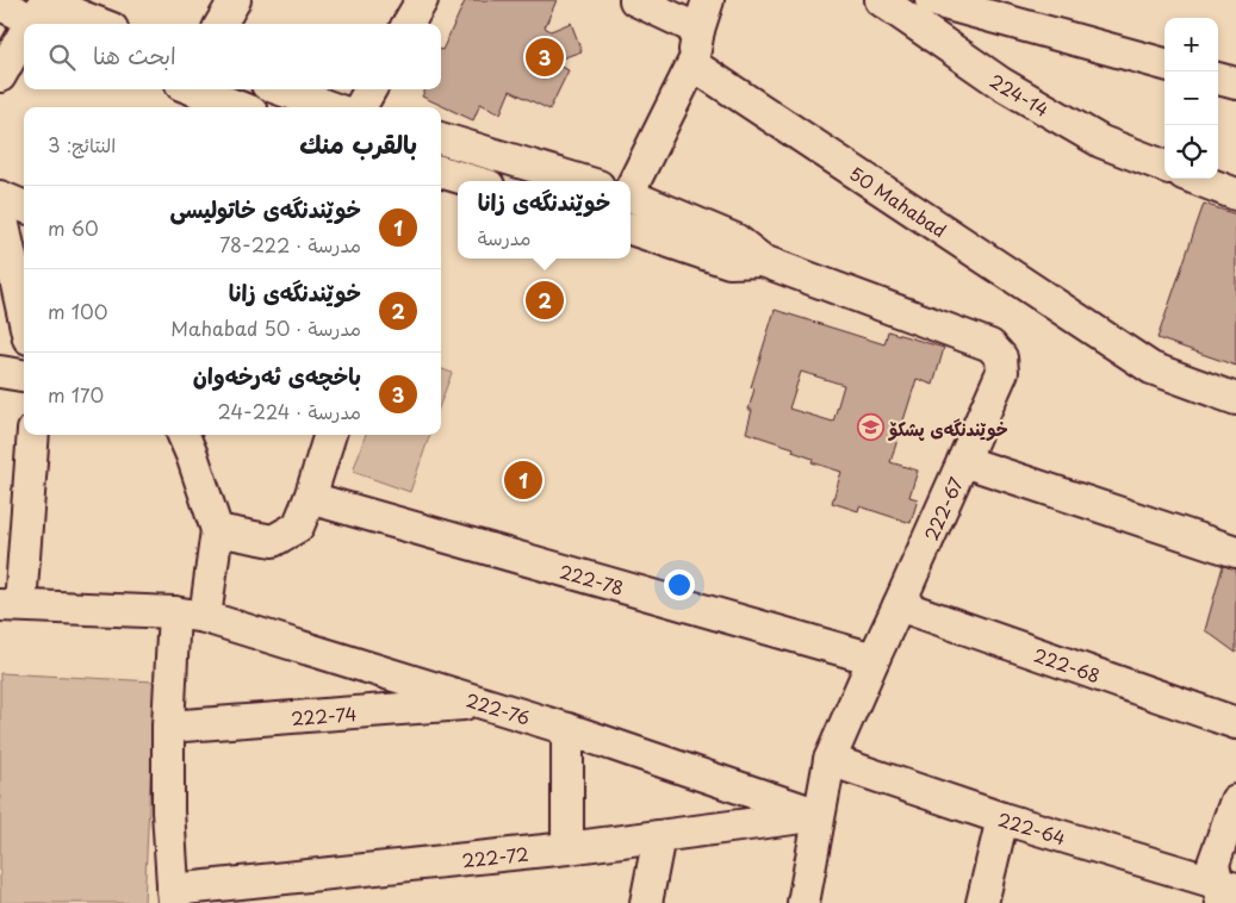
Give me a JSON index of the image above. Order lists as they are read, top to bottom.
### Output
{
  "streets": {
    "street": [
      "224-14",
      "50 Mahabad",
      "222-67",
      "222-78",
      "222-68",
      "222-76",
      "222-74",
      "222-64",
      "222-72"
    ]
  },
  "crossings": [
    ["222-67", "222-78"],
    ["222-67", "222-68"],
    ["222-67", "222-76"],
    ["222-67", "222-64"],
    ["222-67", "222-72"],
    ["222-76", "222-74"],
    ["222-76", "222-72"]
  ],
  "places": {
    "school or university": ["خوێندنگەی پشکۆ"]
  },
  "page": {
    "map_buttons": ["+", "−"],
    "search": "ابحث هنا",
    "pins": ["3", "2", "1"],
    "heading": ["بالقرب منك", "النتائج: 3"],
    "popup": ["خوێندنگەی زانا", "مدرسة"],
    "list": [
      {
        "mark": "1",
        "name": "خوێندنگەی خاتولیسی",
        "note": "مدرسة · 222-78",
        "value": "60 m"
      },
      {
        "mark": "2",
        "name": "خوێندنگەی زانا",
        "note": "مدرسة · 50 Mahabad",
        "value": "100 m"
      },
      {
        "mark": "3",
        "name": "باخچەی ئەرخەوان",
        "note": "مدرسة · 224-24",
        "value": "170 m"
      }
    ]
  }
}
